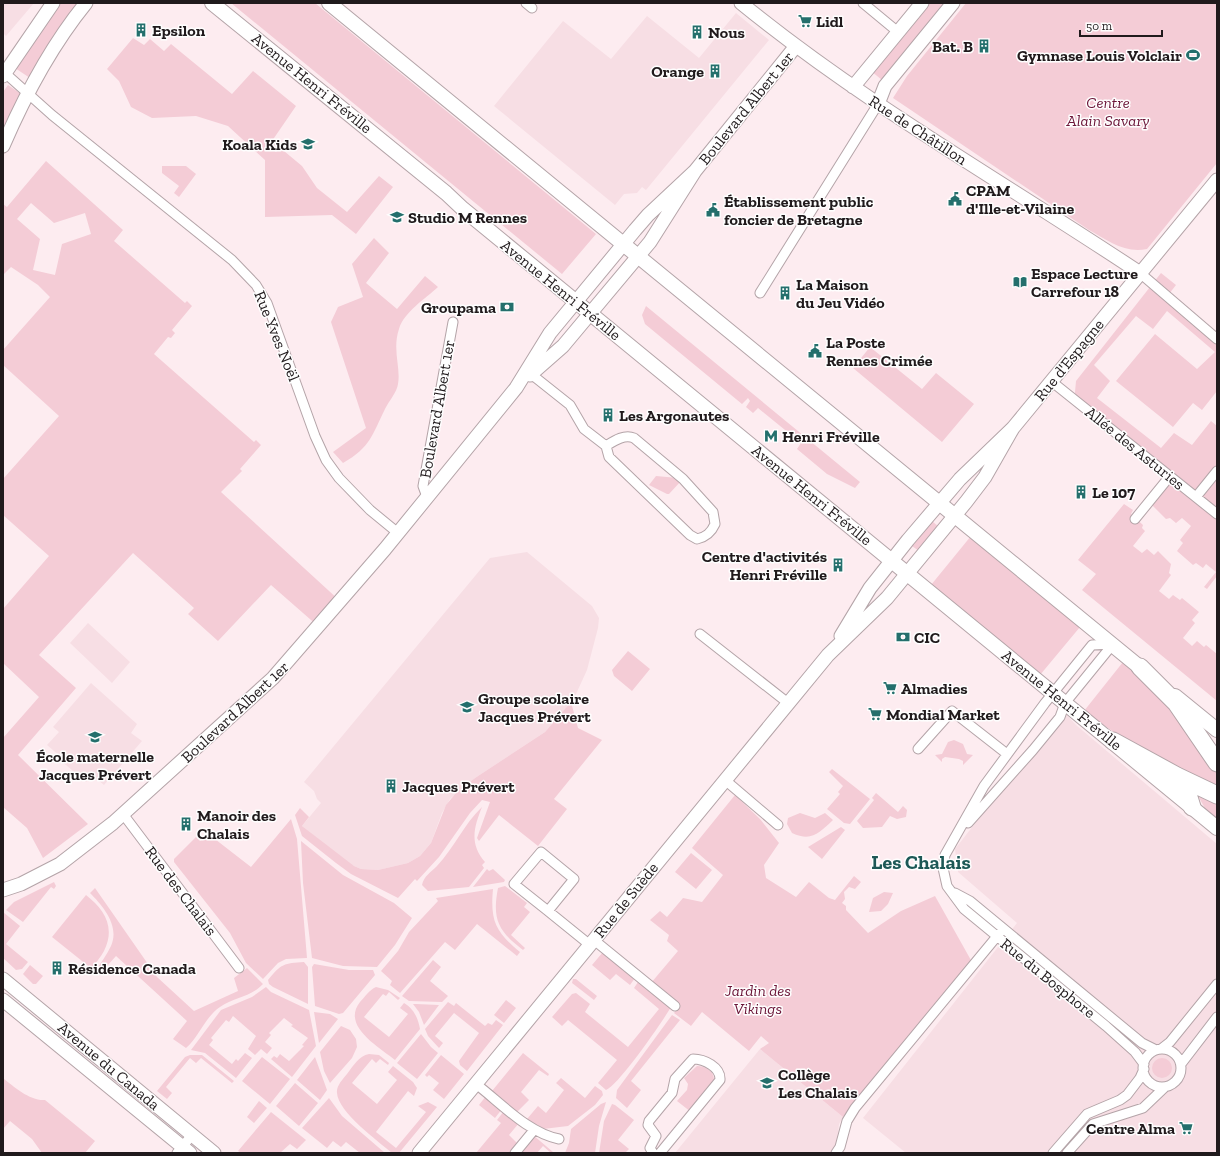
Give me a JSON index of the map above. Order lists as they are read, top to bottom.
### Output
{
  "streets": {
    "main road": ["Avenue Henri Fréville"],
    "street": [
      "Boulevard Albert 1er",
      "Rue de Châtillon",
      "Rue Yves Noël",
      "Rue d'Espagne",
      "Allée des Asturies",
      "Rue des Chalais",
      "Rue de Suède",
      "Rue du Bosphore",
      "Avenue du Canada"
    ]
  },
  "crossings": [
    ["Avenue Henri Fréville", "Boulevard Albert 1er"],
    ["Avenue Henri Fréville", "Rue de Suède"],
    ["Avenue Henri Fréville", "Rue du Bosphore"],
    ["Boulevard Albert 1er", "Rue de Châtillon"],
    ["Boulevard Albert 1er", "Rue Yves Noël"],
    ["Boulevard Albert 1er", "Rue des Chalais"],
    ["Rue de Châtillon", "Rue d'Espagne"],
    ["Rue d'Espagne", "Allée des Asturies"]
  ],
  "districts": ["Les Chalais"],
  "parks": ["Centre Alain Savary", "Jardin des Vikings"],
  "places": {
    "supermarket": [
      "Lidl",
      "Almadies",
      "Mondial Market",
      "Centre Alma"
    ],
    "building": [
      "Epsilon",
      "Nous",
      "Bat. B",
      "Orange",
      "La Maison du Jeu Vidéo",
      "Les Argonautes",
      "Le 107",
      "Centre d'activités Henri Fréville",
      "Jacques Prévert",
      "Manoir des Chalais",
      "Résidence Canada"
    ],
    "sports": ["Gymnase Louis Volclair"],
    "school or university": [
      "Koala Kids",
      "Studio M Rennes",
      "Groupe scolaire Jacques Prévert",
      "École maternelle Jacques Prévert",
      "Collège Les Chalais"
    ],
    "public building": ["CPAM d'Ille-et-Vilaine", "Établissement public foncier de Bretagne", "La Poste Rennes Crimée"],
    "library": ["Espace Lecture Carrefour 18"],
    "bank": ["Groupama", "CIC"],
    "metro station": ["Henri Fréville"]
  },
  "scale_bar": "50 m"
}
